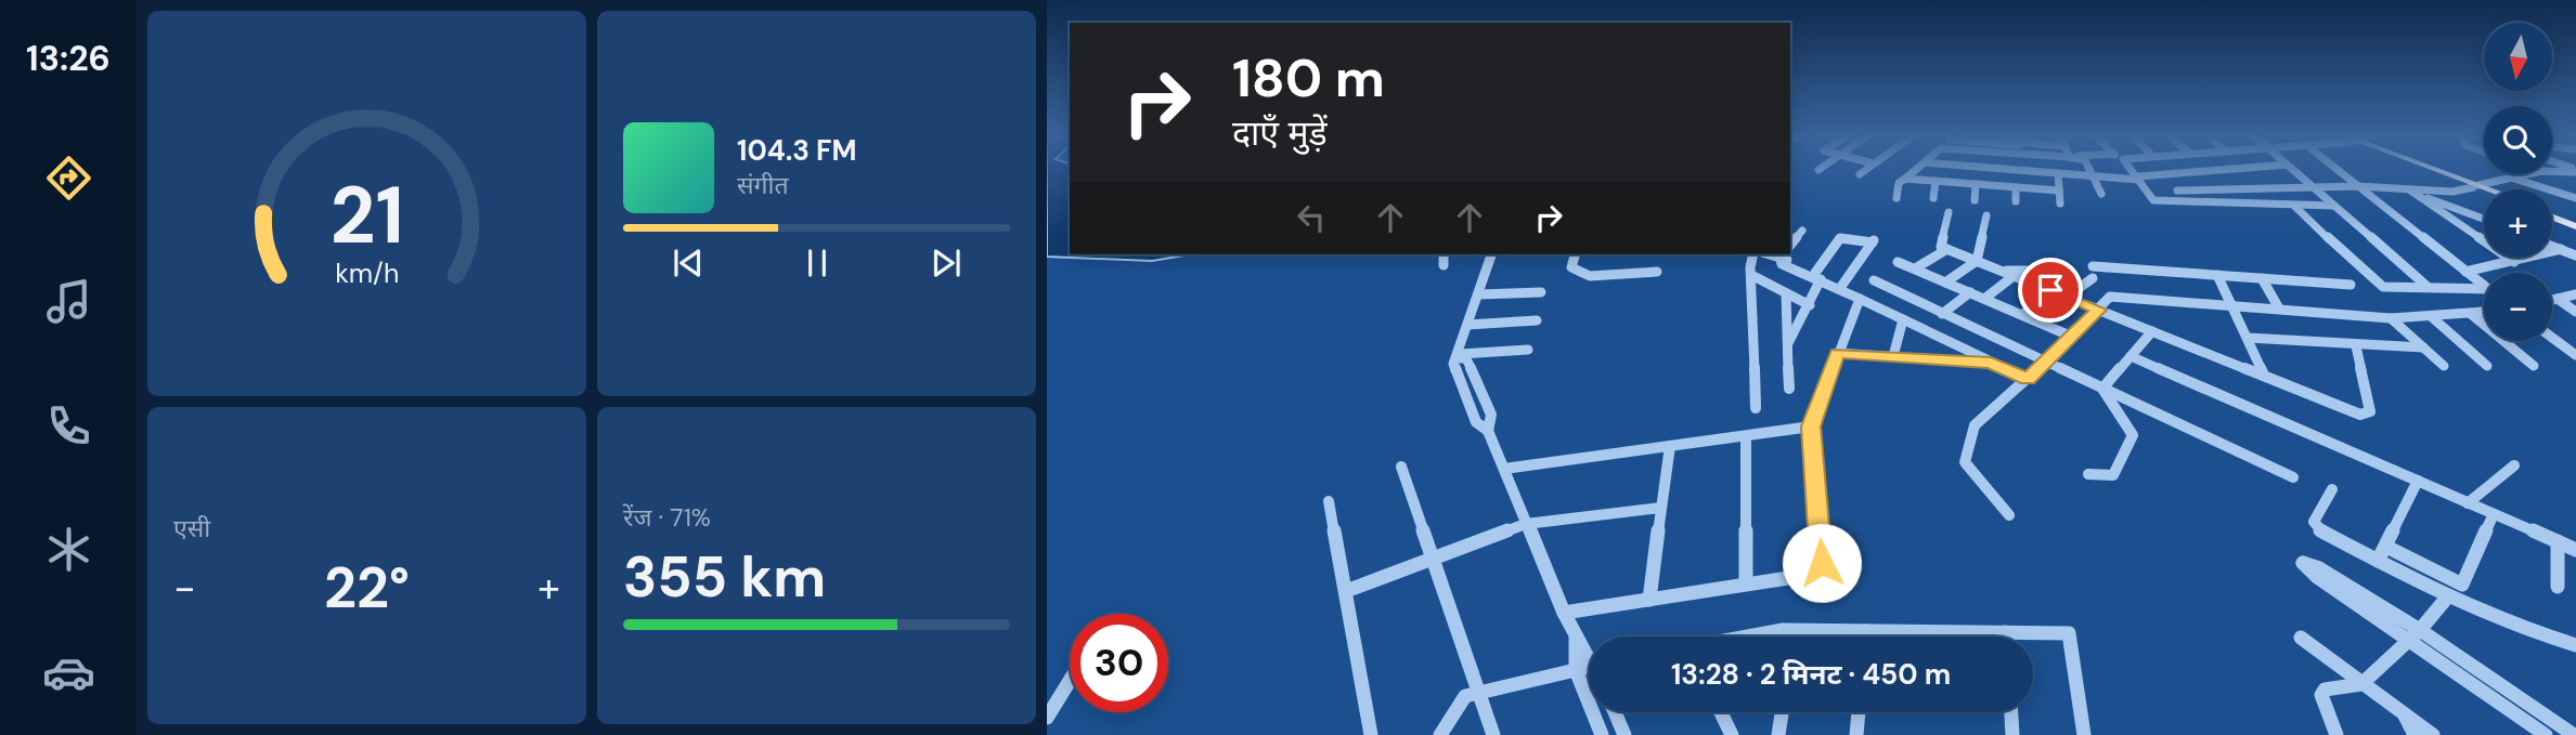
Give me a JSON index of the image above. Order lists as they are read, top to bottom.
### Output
{
  "north": "bottom",
  "page": {
    "tabs": "13:26",
    "map_buttons": ["+", "−"],
    "turn": ["180 m", "दाएँ मुड़ें"],
    "song": ["104.3 FM", "संगीत"],
    "tile": [
      "एसी",
      ["रेंज · 71%", "355 km"]
    ],
    "heat": ["−", "22°", "+"],
    "limit": "30",
    "trip": "13:28 · 2 मिनट · 450 m",
    "gauge": ["21", "km/h"]
  }
}
